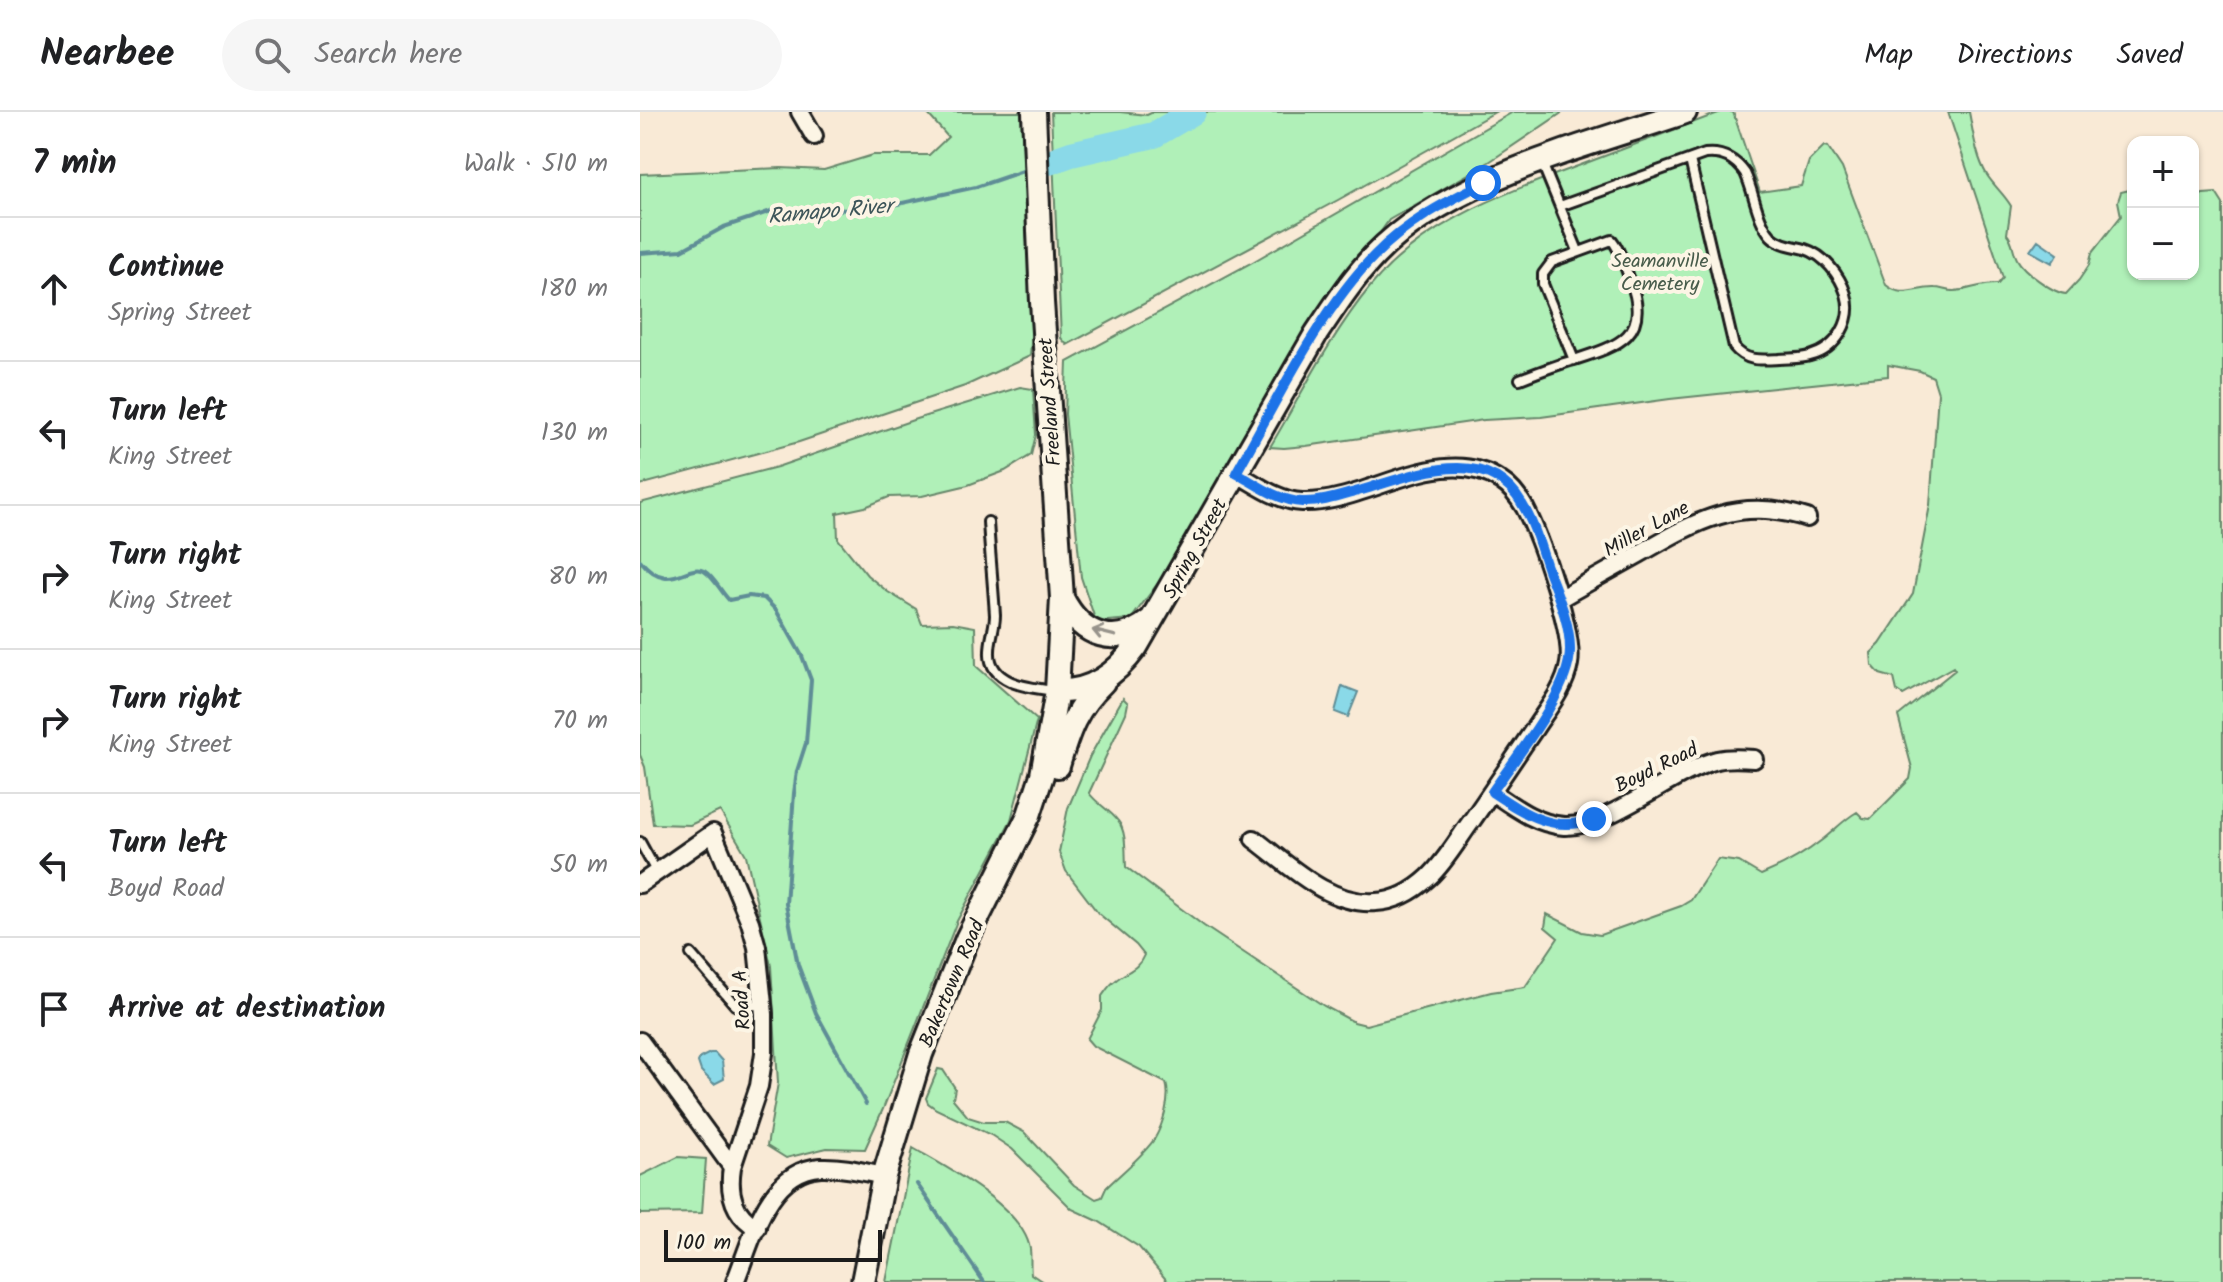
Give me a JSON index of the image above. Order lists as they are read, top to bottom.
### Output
{
  "streets": {
    "street": [
      "Freeland Street",
      "Miller Lane",
      "Spring Street",
      "Boyd Road",
      "Bakertown Road",
      "Road A"
    ]
  },
  "crossings": [
    ["Freeland Street", "Bakertown Road"],
    ["Spring Street", "Bakertown Road"]
  ],
  "water": ["Ramapo River"],
  "parks": ["Seamanville Cemetery"],
  "scale_bar": "100 m",
  "page": {
    "header": "Nearbee",
    "search": "Search here",
    "nav": ["Map", "Directions", "Saved"],
    "heading": ["7 min", "Walk · 510 m"],
    "map_buttons": ["+", "−"],
    "list": [
      ["Continue", "Spring Street", "180 m"],
      ["Turn left", "King Street", "130 m"],
      ["Turn right", "King Street", "80 m"],
      ["Turn right", "King Street", "70 m"],
      ["Turn left", "Boyd Road", "50 m"],
      "Arrive at destination"
    ],
    "scale": "100 m"
  }
}
